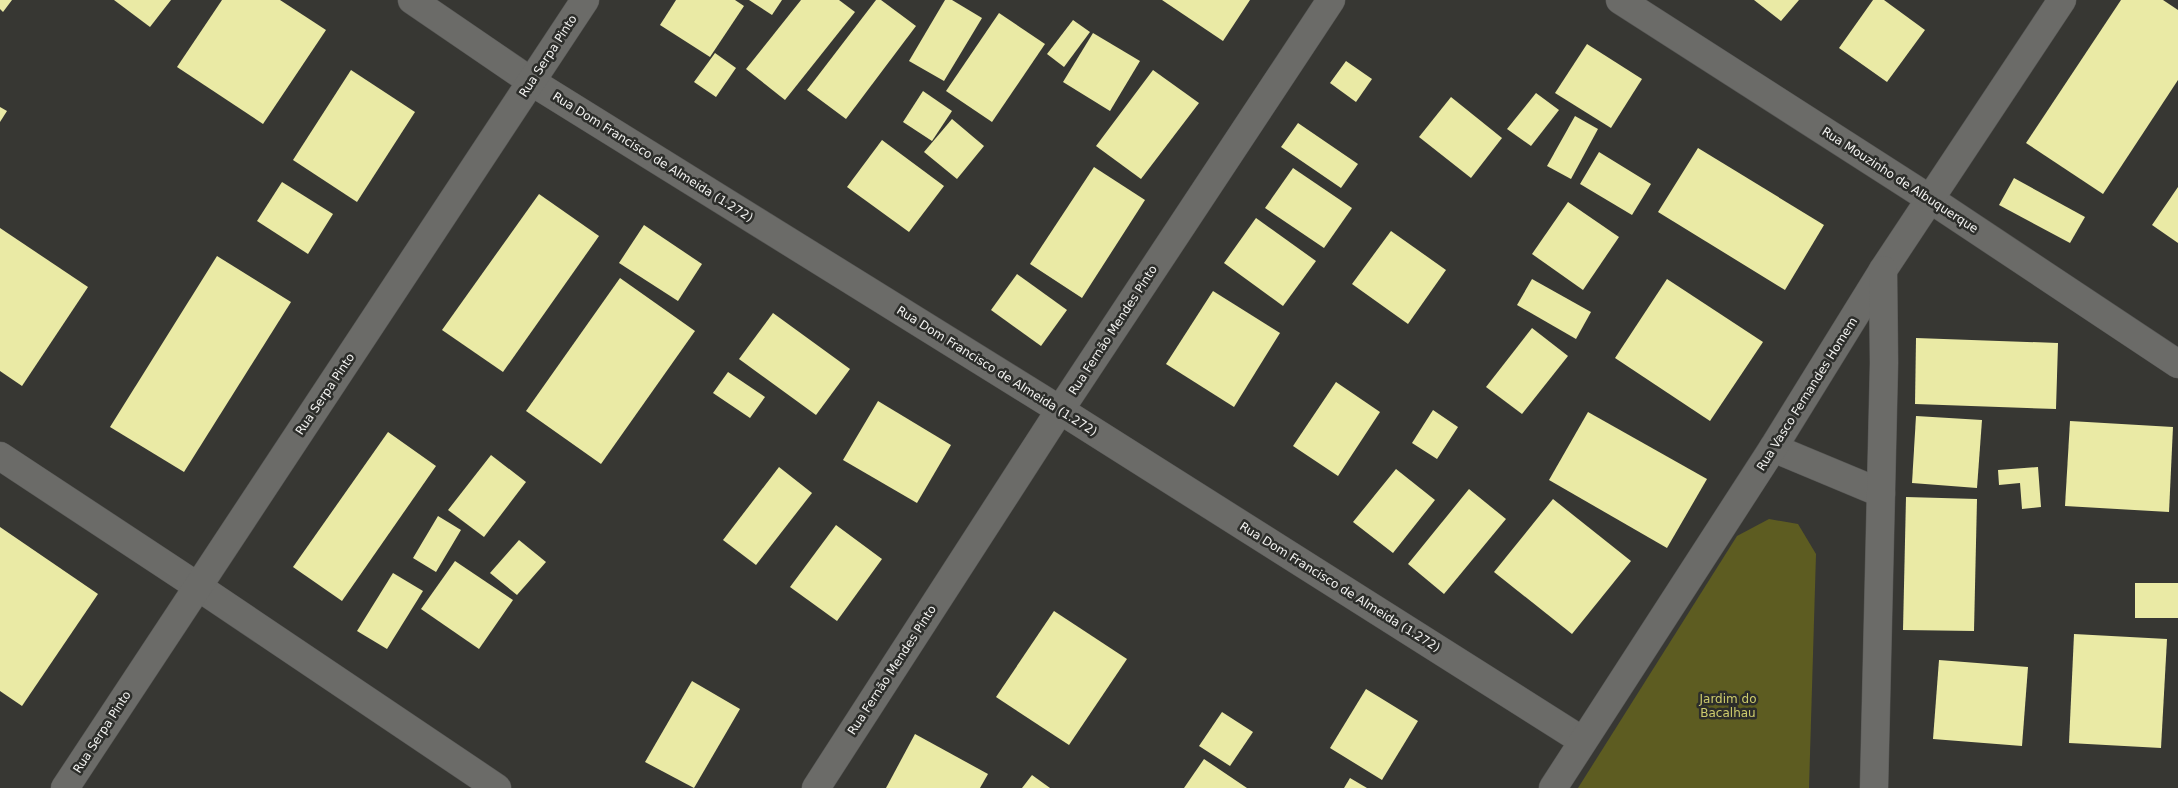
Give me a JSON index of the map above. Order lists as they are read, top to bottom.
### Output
{
  "streets": {
    "street": [
      "Rua Serpa Pinto",
      "Rua Dom Francisco de Almeida (1.272)",
      "Rua Mouzinho de Albuquerque",
      "Rua Fernão Mendes Pinto",
      "Rua Vasco Fernandes Homem"
    ]
  },
  "crossings": [
    ["Rua Serpa Pinto", "Rua Dom Francisco de Almeida (1.272)"],
    ["Rua Dom Francisco de Almeida (1.272)", "Rua Fernão Mendes Pinto"],
    ["Rua Dom Francisco de Almeida (1.272)", "Rua Vasco Fernandes Homem"],
    ["Rua Mouzinho de Albuquerque", "Rua Vasco Fernandes Homem"]
  ],
  "parks": ["Jardim do Bacalhau"]
}
